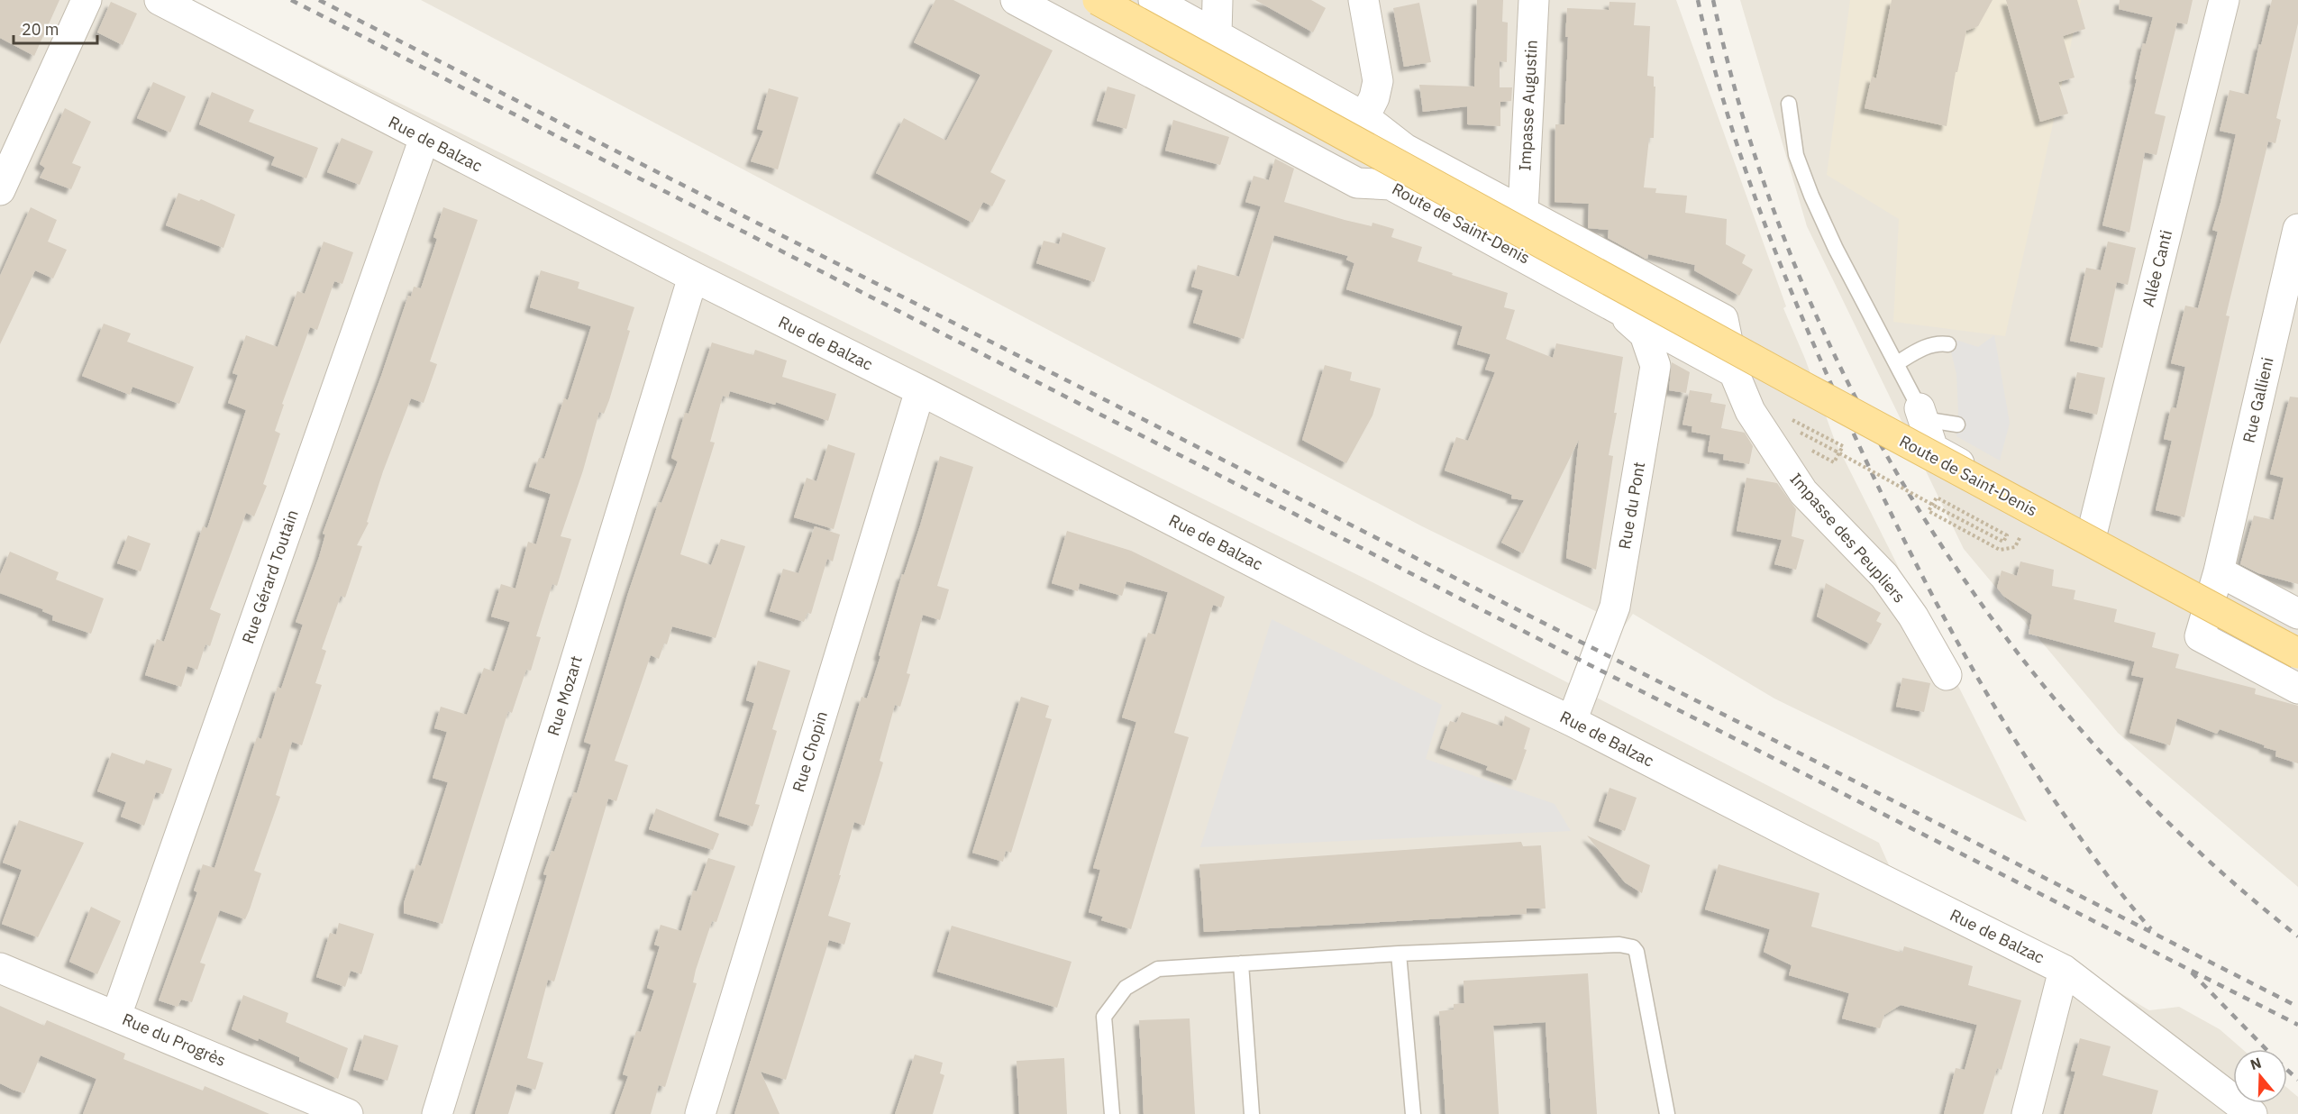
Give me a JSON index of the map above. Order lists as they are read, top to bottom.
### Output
{
  "streets": {
    "main road": ["Route de Saint-Denis"],
    "street": [
      "Impasse Augustin",
      "Rue de Balzac",
      "Allée Canti",
      "Rue Gallieni",
      "Rue du Pont",
      "Impasse des Peupliers",
      "Rue Gérard Toutain",
      "Rue Mozart",
      "Rue Chopin",
      "Rue du Progrès"
    ]
  },
  "crossings": [
    ["Rue de Balzac", "Rue du Pont"],
    ["Rue de Balzac", "Rue Gérard Toutain"],
    ["Rue de Balzac", "Rue Mozart"],
    ["Rue de Balzac", "Rue Chopin"],
    ["Route de Saint-Denis", "Allée Canti"],
    ["Route de Saint-Denis", "Rue du Pont"],
    ["Route de Saint-Denis", "Impasse des Peupliers"],
    ["Rue Gérard Toutain", "Rue du Progrès"]
  ],
  "scale_bar": "20 m",
  "north": "top"
}
